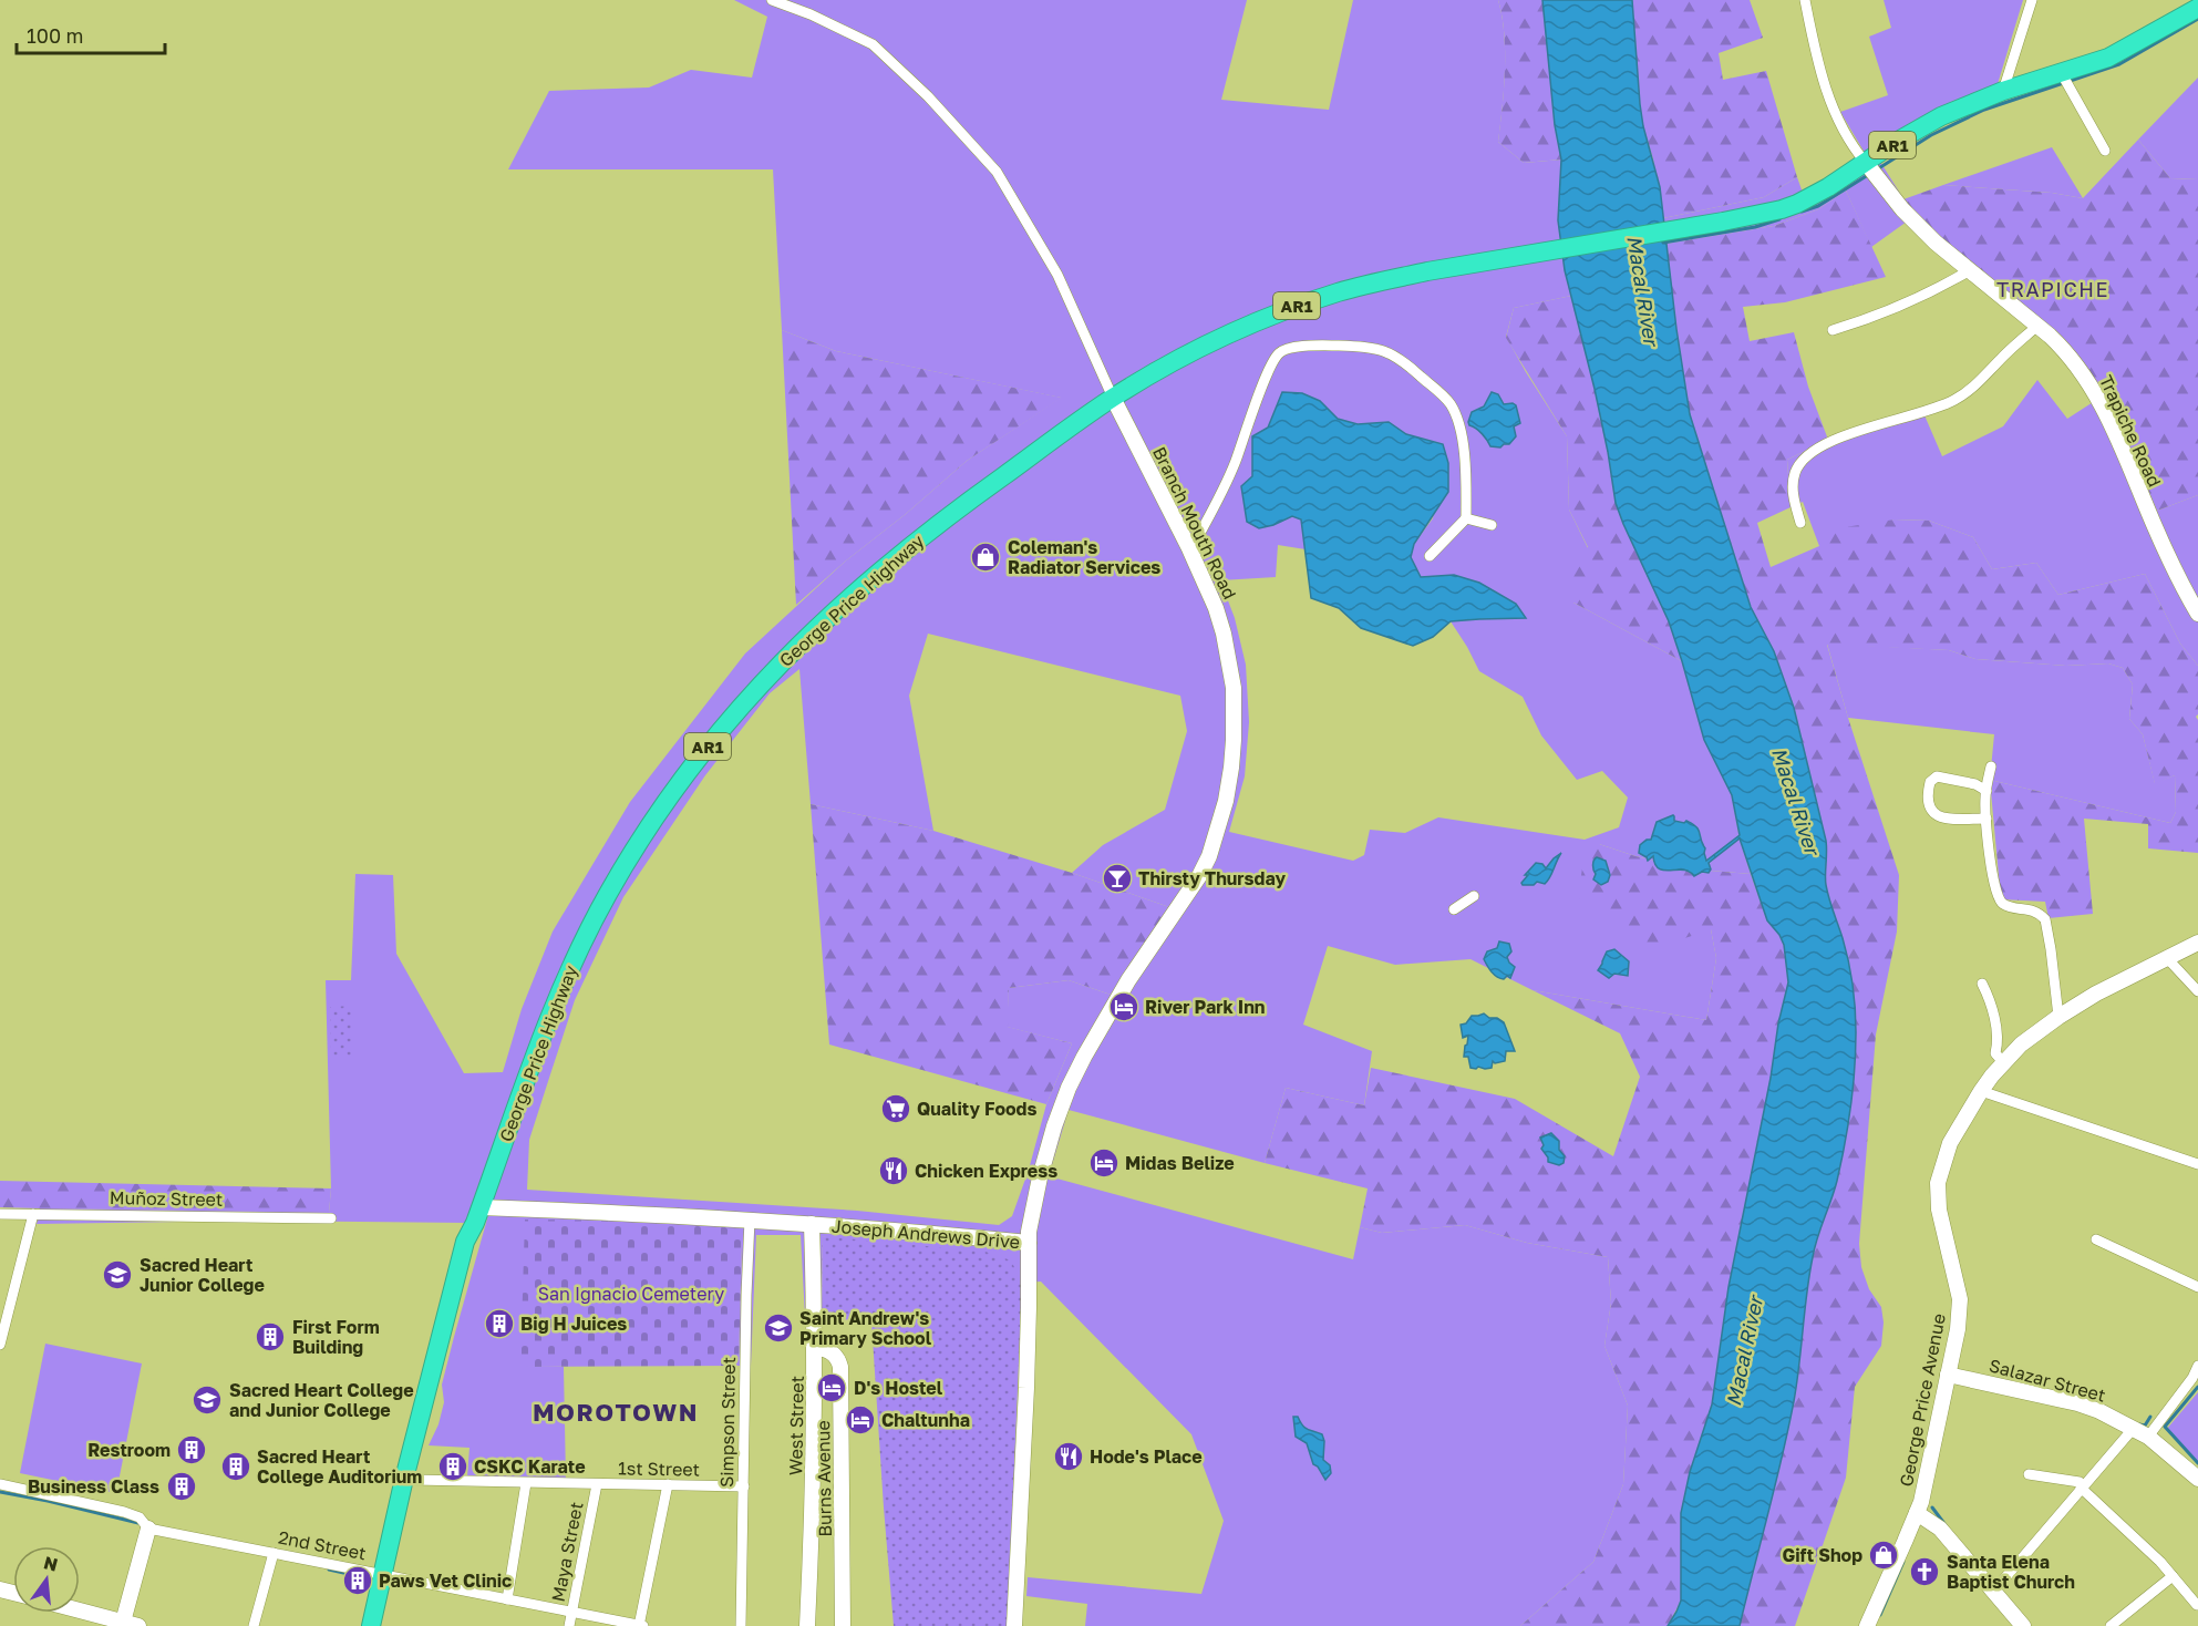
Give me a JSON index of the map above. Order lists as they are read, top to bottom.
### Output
{
  "streets": {
    "highway": ["AR1", "George Price Highway"],
    "street": [
      "Trapiche Road",
      "Branch Mouth Road",
      "Muñoz Street",
      "Joseph Andrews Drive",
      "Salazar Street",
      "George Price Avenue",
      "Simpson Street",
      "West Street",
      "1st Street",
      "Burns Avenue",
      "2nd Street",
      "Maya Street"
    ]
  },
  "crossings": [
    ["AR1", "Trapiche Road"],
    ["AR1", "George Price Highway"],
    ["AR1", "Joseph Andrews Drive"],
    ["AR1", "1st Street"],
    ["AR1", "2nd Street"],
    ["Trapiche Road", "George Price Highway"],
    ["Branch Mouth Road", "George Price Highway"],
    ["Branch Mouth Road", "Joseph Andrews Drive"],
    ["George Price Highway", "Joseph Andrews Drive"],
    ["Joseph Andrews Drive", "Simpson Street"],
    ["Joseph Andrews Drive", "West Street"],
    ["Salazar Street", "George Price Avenue"],
    ["Simpson Street", "1st Street"],
    ["West Street", "Burns Avenue"],
    ["1st Street", "Maya Street"],
    ["2nd Street", "Maya Street"]
  ],
  "districts": ["TRAPICHE", "MOROTOWN"],
  "water": ["Macal River"],
  "parks": ["San Ignacio Cemetery"],
  "places": {
    "shop": ["Coleman's Radiator Services", "Gift Shop"],
    "bar": ["Thirsty Thursday"],
    "hotel": [
      "River Park Inn",
      "Midas Belize",
      "D's Hostel",
      "Chaltunha"
    ],
    "supermarket": ["Quality Foods"],
    "restaurant": ["Chicken Express", "Hode's Place"],
    "school or university": ["Sacred Heart Junior College", "Saint Andrew's Primary School", "Sacred Heart College and Junior College"],
    "building": [
      "Big H Juices",
      "First Form Building",
      "Restroom",
      "Sacred Heart College Auditorium",
      "CSKC Karate",
      "Business Class",
      "Paws Vet Clinic"
    ],
    "church": ["Santa Elena Baptist Church"]
  },
  "scale_bar": "100 m",
  "north": "top"
}
